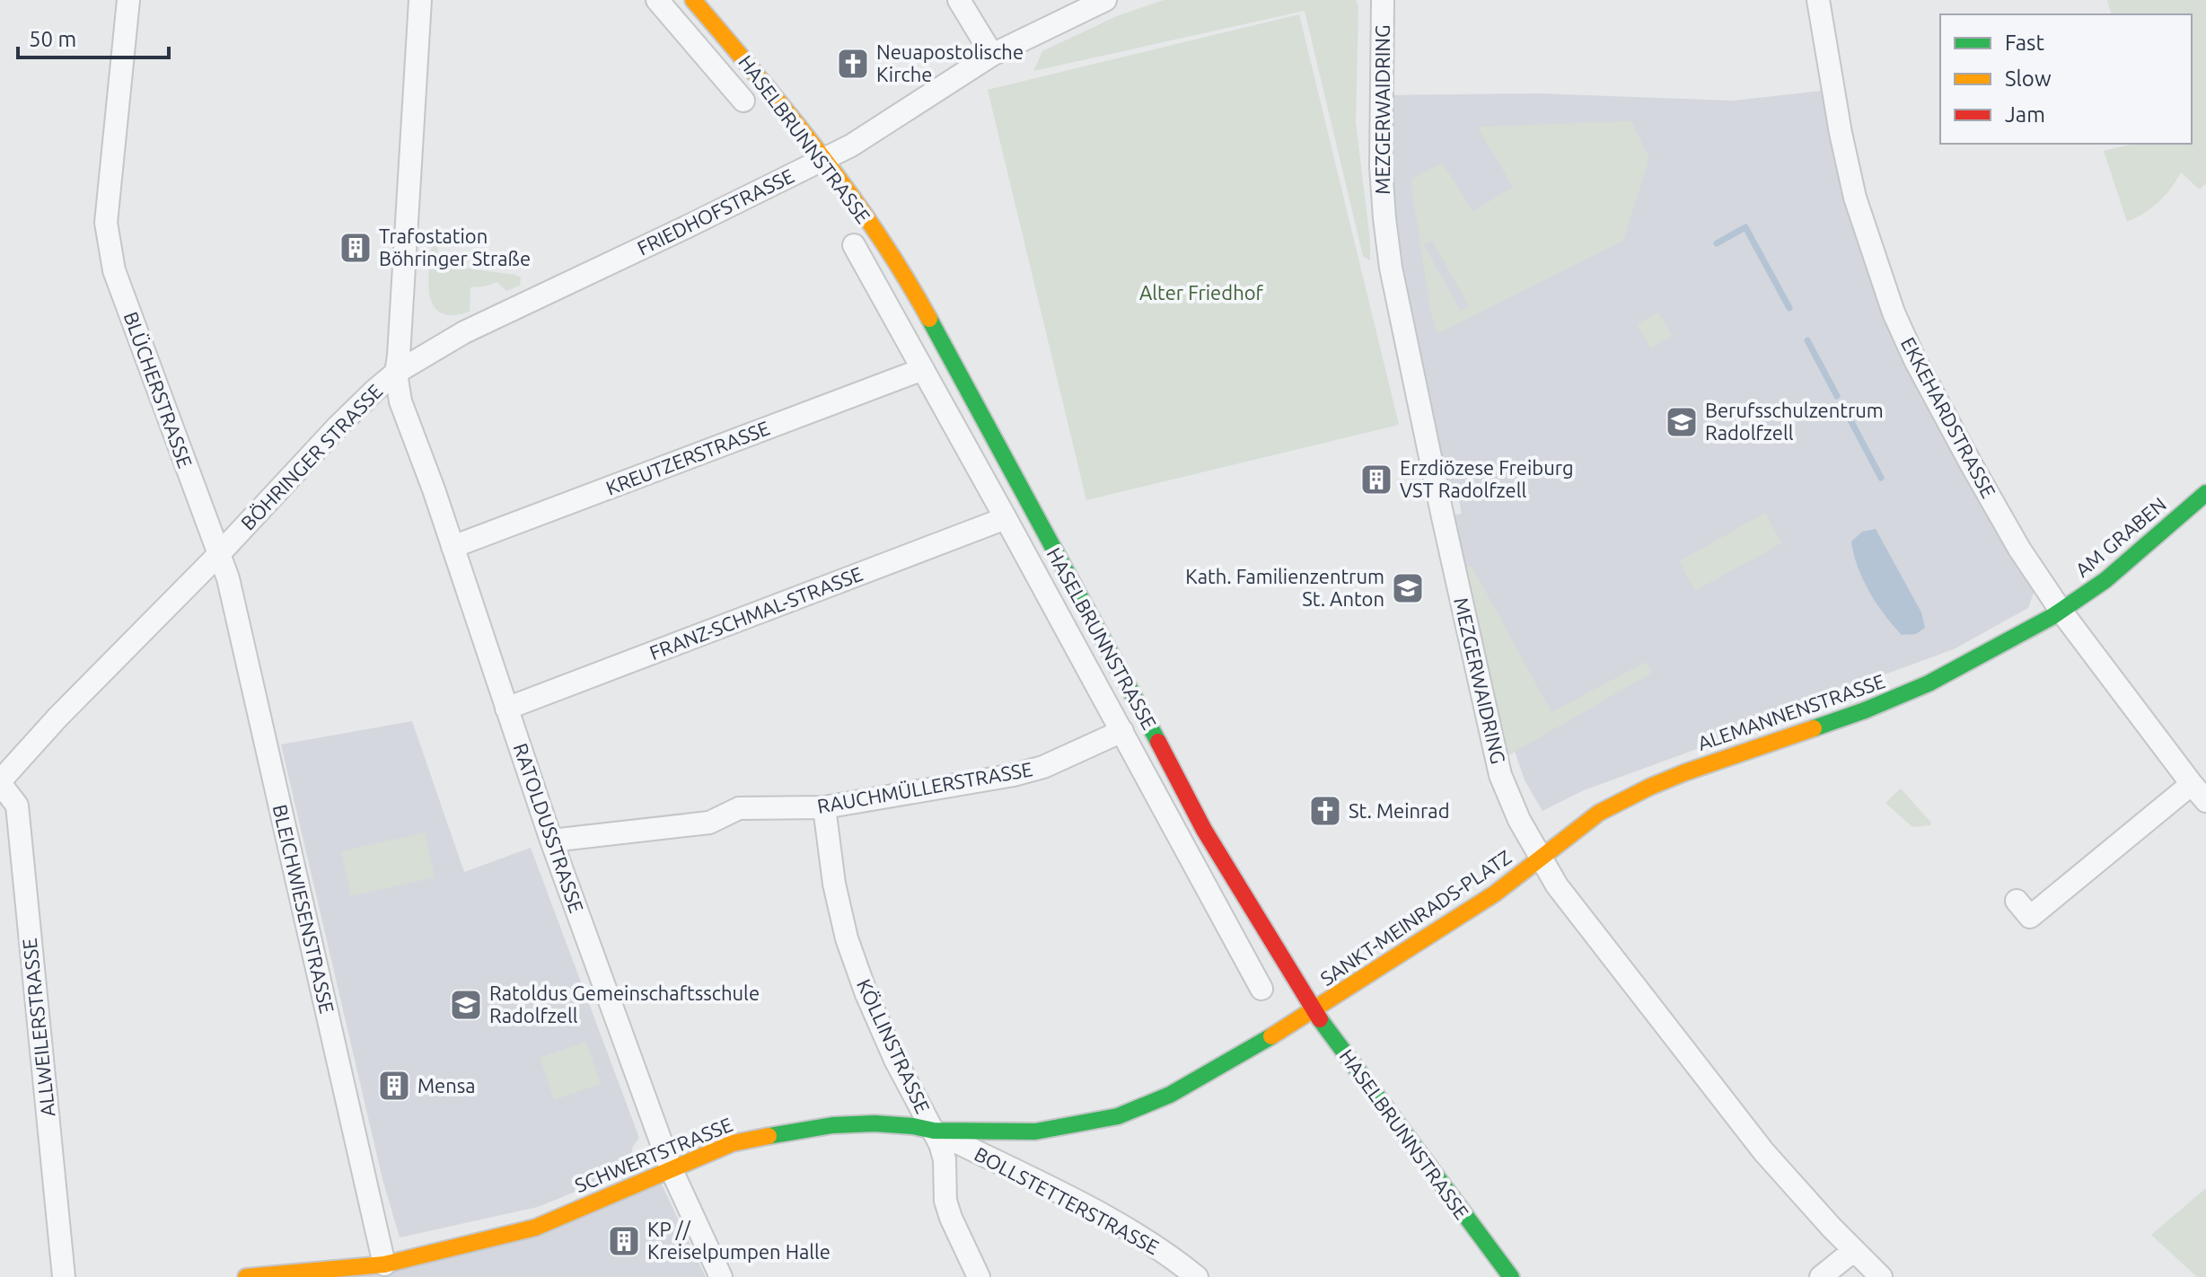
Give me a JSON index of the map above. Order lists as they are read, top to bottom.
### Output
{
  "streets": {
    "street": [
      "MEZGERWAIDRING",
      "HASELBRUNNSTRASSE",
      "FRIEDHOFSTRASSE",
      "BLÜCHERSTRASSE",
      "EKKEHARDSTRASSE",
      "BÖHRINGER STRASSE",
      "KREUTZERSTRASSE",
      "AM GRABEN",
      "FRANZ-SCHMAL-STRASSE",
      "ALEMANNENSTRASSE",
      "RAUCHMÜLLERSTRASSE",
      "RATOLDUSSTRASSE",
      "BLEICHWIESENSTRASSE",
      "SANKT-MEINRADS-PLATZ",
      "ALLWEILERSTRASSE",
      "KÖLLINSTRASSE",
      "SCHWERTSTRASSE",
      "BOLLSTETTERSTRASSE"
    ]
  },
  "crossings": [
    ["MEZGERWAIDRING", "ALEMANNENSTRASSE"],
    ["MEZGERWAIDRING", "SANKT-MEINRADS-PLATZ"],
    ["HASELBRUNNSTRASSE", "FRIEDHOFSTRASSE"],
    ["HASELBRUNNSTRASSE", "KREUTZERSTRASSE"],
    ["HASELBRUNNSTRASSE", "FRANZ-SCHMAL-STRASSE"],
    ["HASELBRUNNSTRASSE", "RAUCHMÜLLERSTRASSE"],
    ["HASELBRUNNSTRASSE", "SANKT-MEINRADS-PLATZ"],
    ["HASELBRUNNSTRASSE", "SCHWERTSTRASSE"],
    ["FRIEDHOFSTRASSE", "BÖHRINGER STRASSE"],
    ["FRIEDHOFSTRASSE", "RATOLDUSSTRASSE"],
    ["BLÜCHERSTRASSE", "BÖHRINGER STRASSE"],
    ["BLÜCHERSTRASSE", "BLEICHWIESENSTRASSE"],
    ["EKKEHARDSTRASSE", "AM GRABEN"],
    ["EKKEHARDSTRASSE", "ALEMANNENSTRASSE"],
    ["BÖHRINGER STRASSE", "RATOLDUSSTRASSE"],
    ["BÖHRINGER STRASSE", "BLEICHWIESENSTRASSE"],
    ["BÖHRINGER STRASSE", "ALLWEILERSTRASSE"],
    ["KREUTZERSTRASSE", "RATOLDUSSTRASSE"],
    ["AM GRABEN", "ALEMANNENSTRASSE"],
    ["FRANZ-SCHMAL-STRASSE", "RATOLDUSSTRASSE"],
    ["ALEMANNENSTRASSE", "SANKT-MEINRADS-PLATZ"],
    ["RAUCHMÜLLERSTRASSE", "RATOLDUSSTRASSE"],
    ["RAUCHMÜLLERSTRASSE", "KÖLLINSTRASSE"],
    ["RATOLDUSSTRASSE", "SCHWERTSTRASSE"],
    ["BLEICHWIESENSTRASSE", "SCHWERTSTRASSE"],
    ["SANKT-MEINRADS-PLATZ", "SCHWERTSTRASSE"],
    ["KÖLLINSTRASSE", "SCHWERTSTRASSE"],
    ["KÖLLINSTRASSE", "BOLLSTETTERSTRASSE"],
    ["SCHWERTSTRASSE", "BOLLSTETTERSTRASSE"]
  ],
  "parks": ["Alter Friedhof"],
  "places": {
    "church": ["Neuapostolische Kirche", "St. Meinrad"],
    "building": [
      "Trafostation Böhringer Straße",
      "Erzdiözese Freiburg VST Radolfzell",
      "Mensa",
      "KP // Kreiselpumpen Halle"
    ],
    "school or university": ["Berufsschulzentrum Radolfzell", "Kath. Familienzentrum St. Anton", "Ratoldus Gemeinschaftsschule Radolfzell"]
  },
  "legend": ["Fast", "Slow", "Jam"],
  "scale_bar": "50 m"
}
